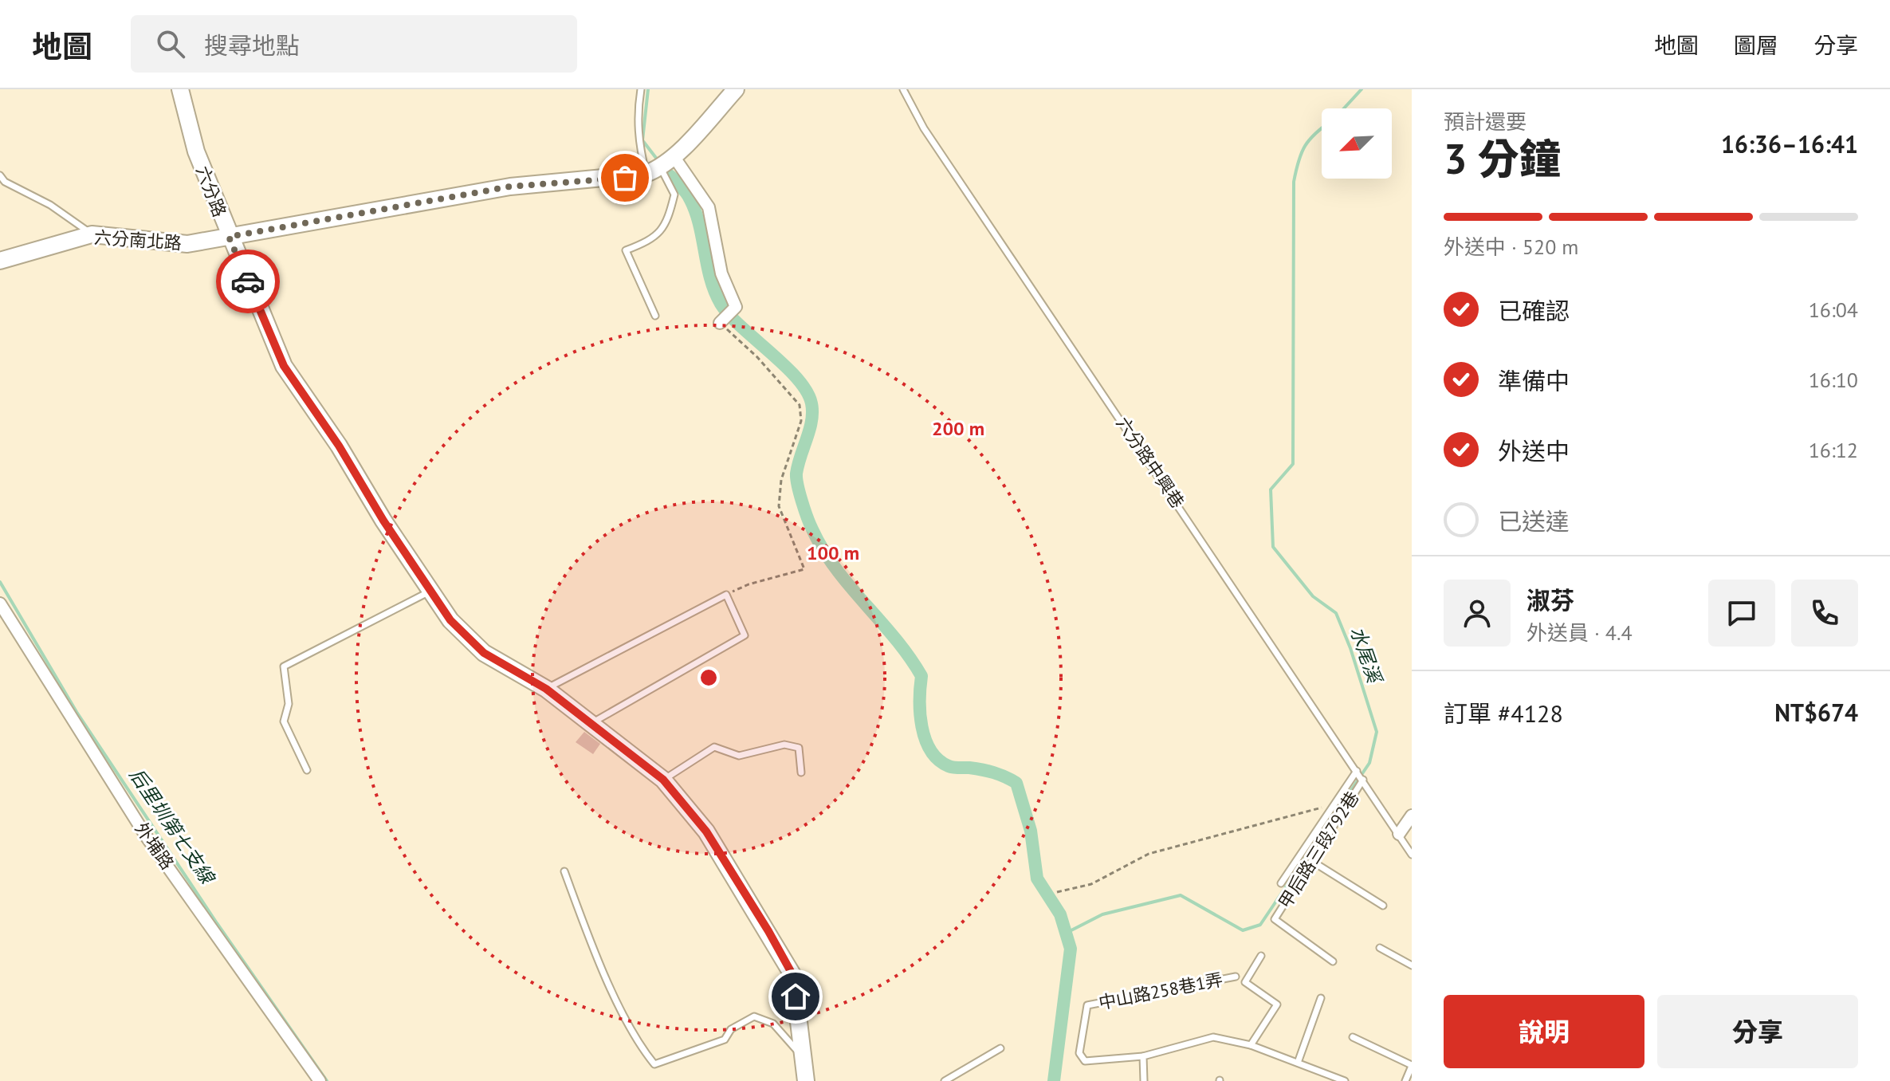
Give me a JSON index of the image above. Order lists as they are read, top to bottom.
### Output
{
  "streets": {
    "street": ["六分路", "六分南北路", "外埔路"],
    "lane": ["六分路中興巷", "甲后路三段792巷", "中山路258巷1弄"]
  },
  "crossings": [
    ["六分路", "六分南北路"],
    ["六分路中興巷", "甲后路三段792巷"]
  ],
  "water": ["水尾溪", "后里圳第七支線"],
  "north": "bottom left",
  "page": {
    "header": "地圖",
    "search": "搜尋地點",
    "nav": ["地圖", "圖層", "分享"],
    "heading": ["3 分鐘", "預計還要", "16:36–16:41"],
    "panel": [
      "淑芬",
      "外送員 · 4.4",
      "訂單 #4128",
      "NT$674"
    ],
    "bar": "外送中 · 520 m",
    "list": [
      ["已確認", "16:04"],
      ["準備中", "16:10"],
      ["外送中", "16:12"],
      "已送達"
    ],
    "buttons": ["說明", "分享"]
  },
  "rings": ["200 m", "100 m"]
}
